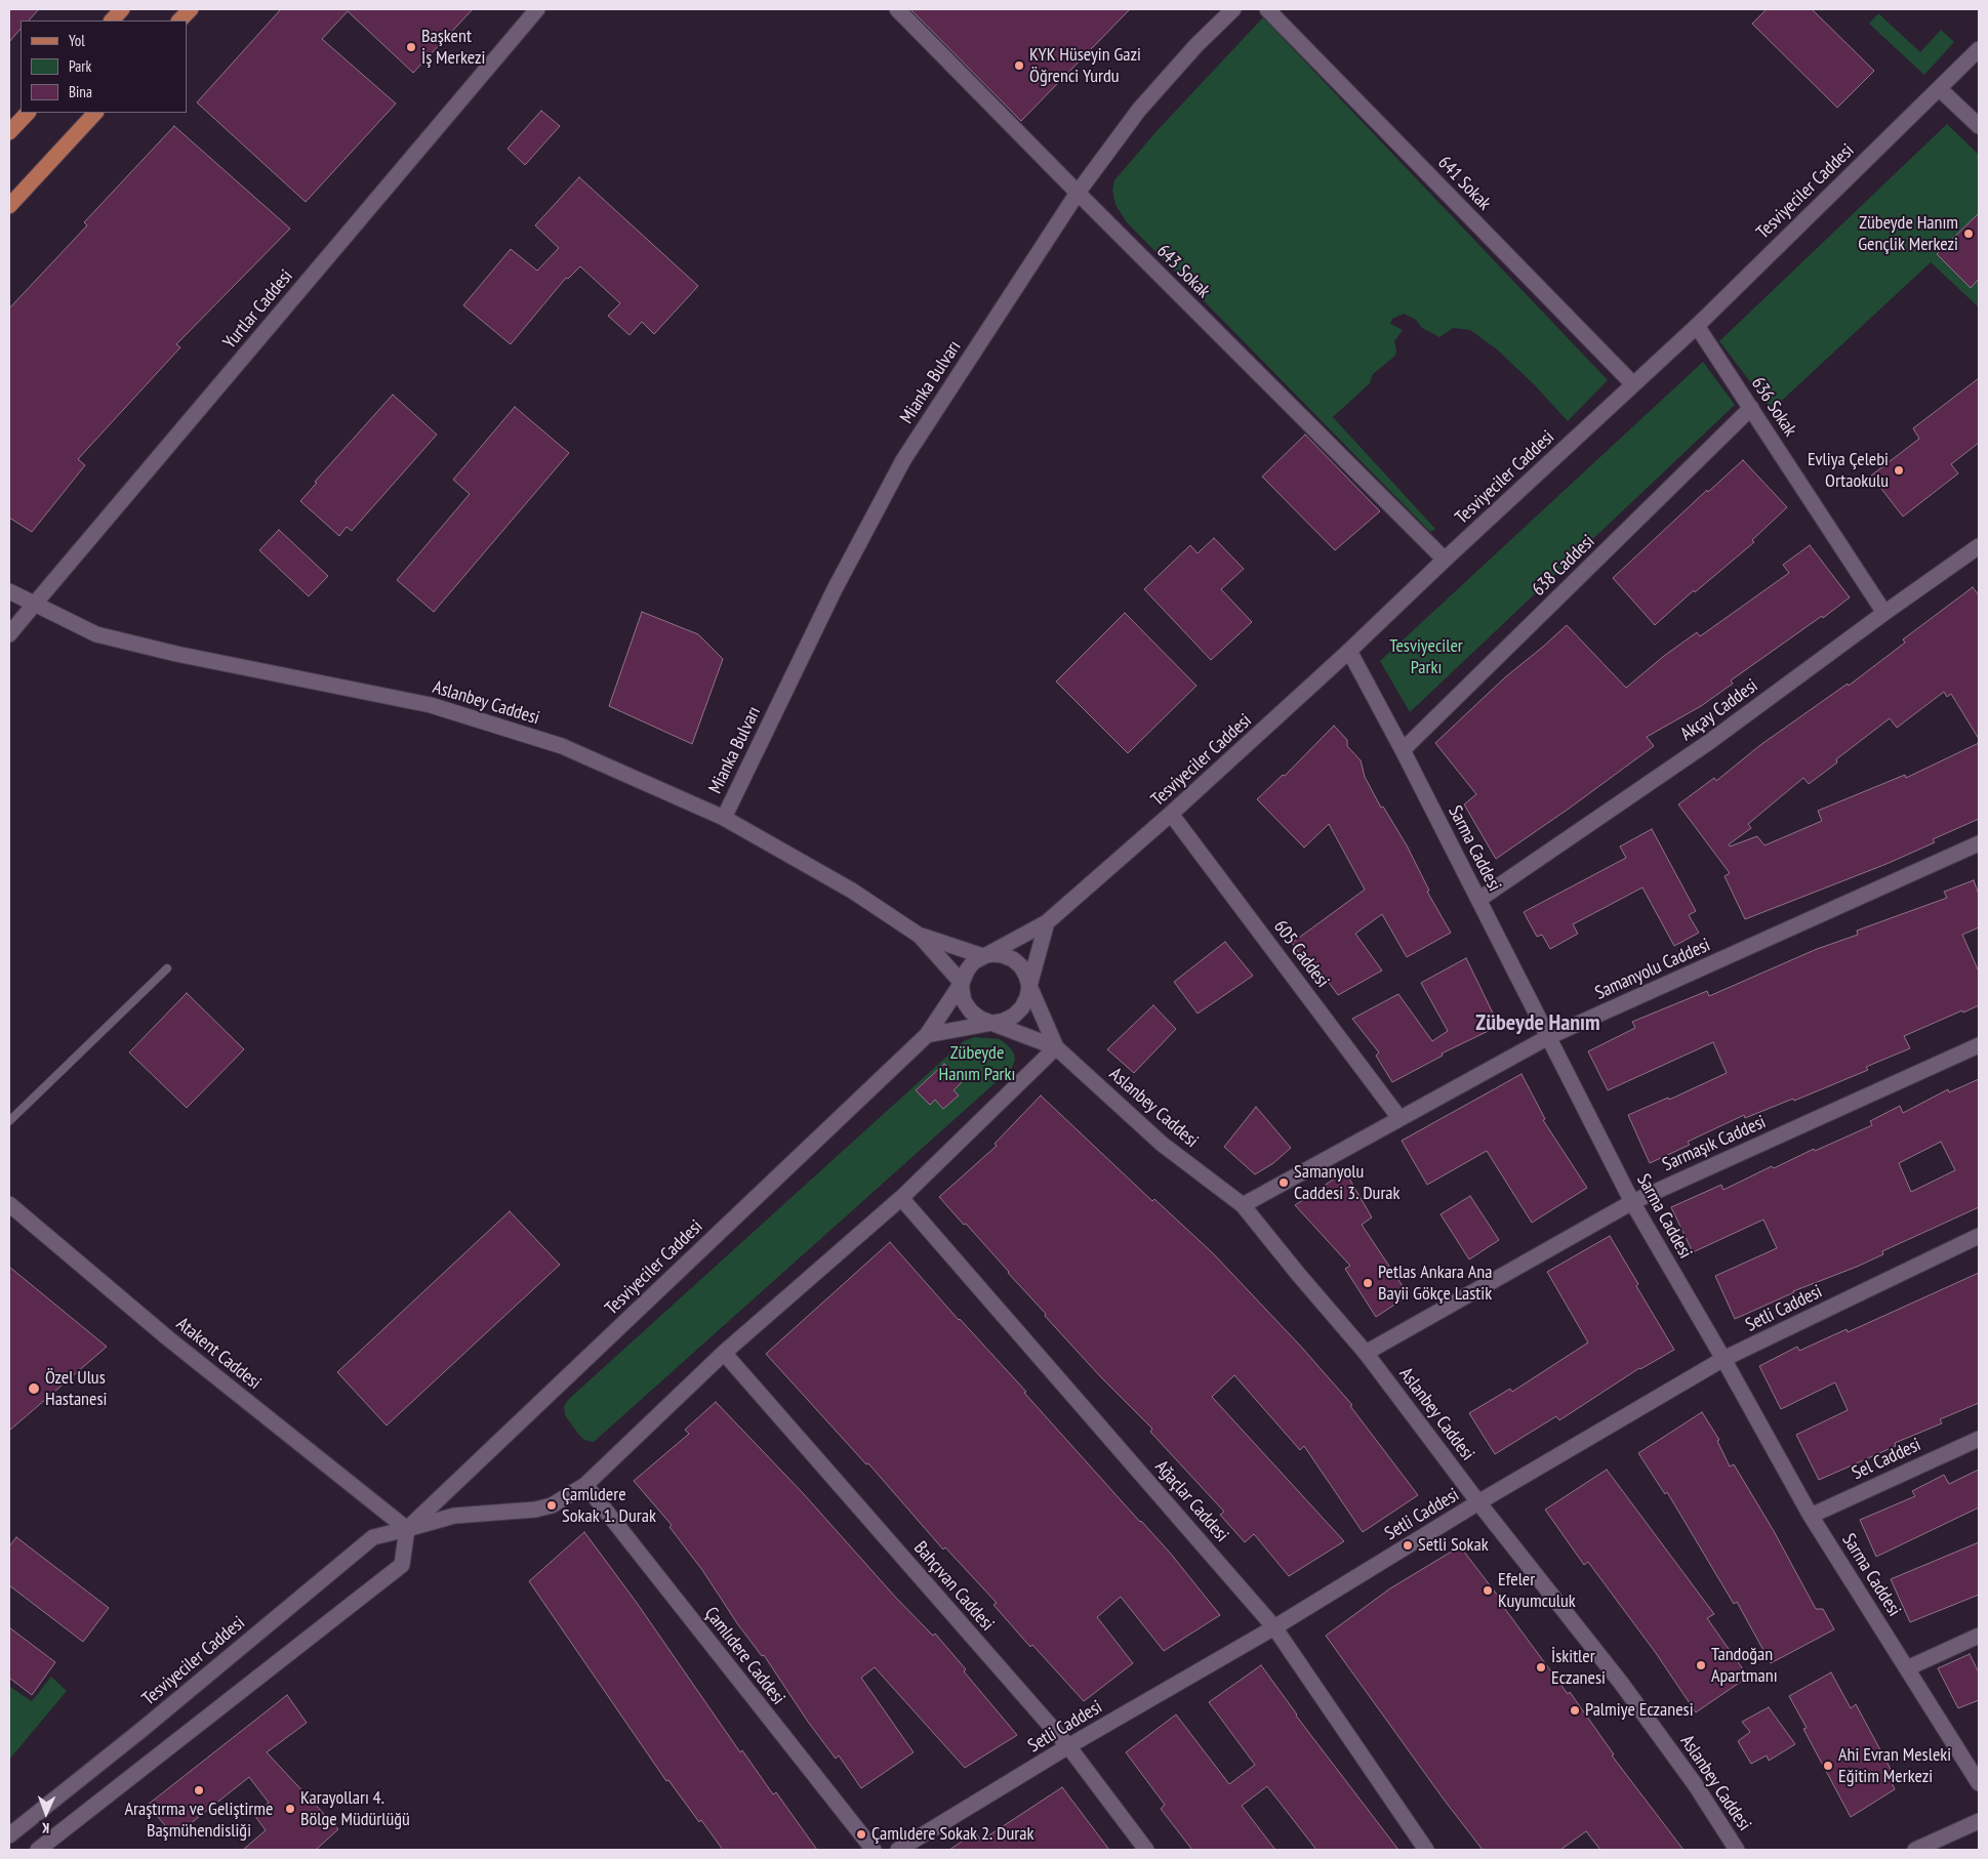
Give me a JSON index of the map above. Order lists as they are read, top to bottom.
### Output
{
  "streets": {
    "street": [
      "641 Sokak",
      "Tesviyeciler Caddesi",
      "643 Sokak",
      "Yurtlar Caddesi",
      "Mianka Bulvarı",
      "636 Sokak",
      "638 Caddesi",
      "Aslanbey Caddesi",
      "Akçay Caddesi",
      "Sarma Caddesi",
      "605 Caddesi",
      "Samanyolu Caddesi",
      "Sarmaşık Caddesi",
      "Setli Caddesi",
      "Atakent Caddesi",
      "Sel Caddesi",
      "Ağaçlar Caddesi",
      "Bahçıvan Caddesi",
      "Çamlıdere Caddesi"
    ]
  },
  "crossings": [
    ["641 Sokak", "Tesviyeciler Caddesi"],
    ["Tesviyeciler Caddesi", "643 Sokak"],
    ["Tesviyeciler Caddesi", "636 Sokak"],
    ["Tesviyeciler Caddesi", "Sarma Caddesi"],
    ["Tesviyeciler Caddesi", "605 Caddesi"],
    ["Tesviyeciler Caddesi", "Atakent Caddesi"],
    ["643 Sokak", "Mianka Bulvarı"],
    ["Yurtlar Caddesi", "Aslanbey Caddesi"],
    ["Mianka Bulvarı", "Aslanbey Caddesi"],
    ["636 Sokak", "638 Caddesi"],
    ["636 Sokak", "Akçay Caddesi"],
    ["638 Caddesi", "Sarma Caddesi"],
    ["Aslanbey Caddesi", "Samanyolu Caddesi"],
    ["Aslanbey Caddesi", "Sarmaşık Caddesi"],
    ["Aslanbey Caddesi", "Setli Caddesi"],
    ["Akçay Caddesi", "Sarma Caddesi"],
    ["Sarma Caddesi", "Samanyolu Caddesi"],
    ["Sarma Caddesi", "Sarmaşık Caddesi"],
    ["Sarma Caddesi", "Setli Caddesi"],
    ["Sarma Caddesi", "Sel Caddesi"],
    ["605 Caddesi", "Samanyolu Caddesi"],
    ["Setli Caddesi", "Ağaçlar Caddesi"],
    ["Setli Caddesi", "Bahçıvan Caddesi"]
  ],
  "districts": ["Zübeyde Hanım"],
  "parks": ["Tesviyeciler Parkı", "Zübeyde Hanım Parkı"],
  "places": [
    "Başkent İş Merkezi",
    "KYK Hüseyin Gazi Öğrenci Yurdu",
    "Zübeyde Hanım Gençlik Merkezi",
    "Evliya Çelebi Ortaokulu",
    "Samanyolu Caddesi 3. Durak",
    "Petlas Ankara Ana Bayii Gökçe Lastik",
    "Özel Ulus Hastanesi",
    "Çamlıdere Sokak 1. Durak",
    "Setli Sokak",
    "Efeler Kuyumculuk",
    "Tandoğan Apartmanı",
    "İskitler Eczanesi",
    "Palmiye Eczanesi",
    "Ahi Evran Mesleki Eğitim Merkezi",
    "Araştırma ve Geliştirme Başmühendisliği",
    "Karayolları 4. Bölge Müdürlüğü",
    "Çamlıdere Sokak 2. Durak"
  ],
  "legend": ["Yol", "Park", "Bina"],
  "north": "bottom"
}
